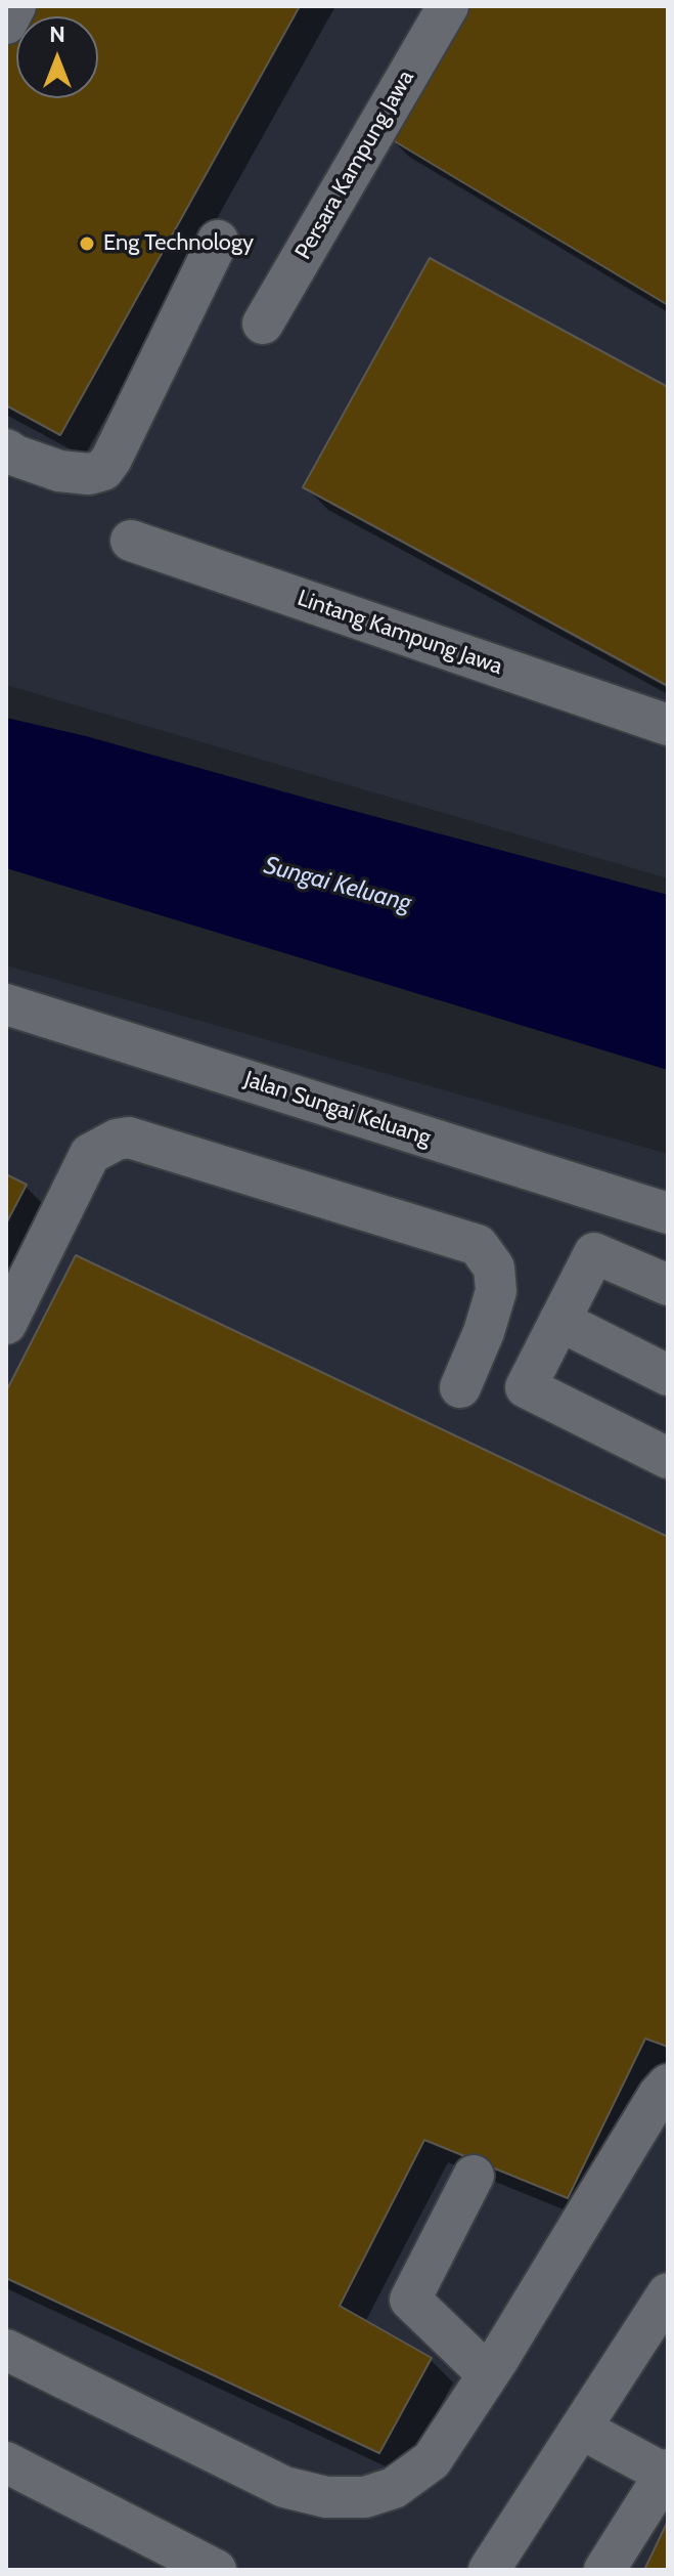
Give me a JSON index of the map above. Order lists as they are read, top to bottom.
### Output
{
  "streets": {
    "street": ["Persara Kampung Jawa", "Lintang Kampung Jawa", "Jalan Sungai Keluang"]
  },
  "water": ["Sungai Keluang"],
  "places": ["Eng Technology"],
  "north": "top"
}
